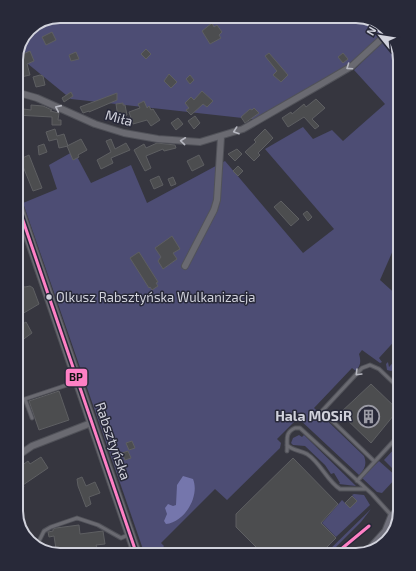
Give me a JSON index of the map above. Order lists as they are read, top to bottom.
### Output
{
  "streets": {
    "street": ["Miła", "Rabsztyńska"]
  },
  "one_way": ["Miła"],
  "places": {
    "other": ["Olkusz Rabsztyńska Wulkanizacja"],
    "building": ["Hala MOSiR"]
  },
  "lines": ["transit line BP"],
  "north": "top left"
}
